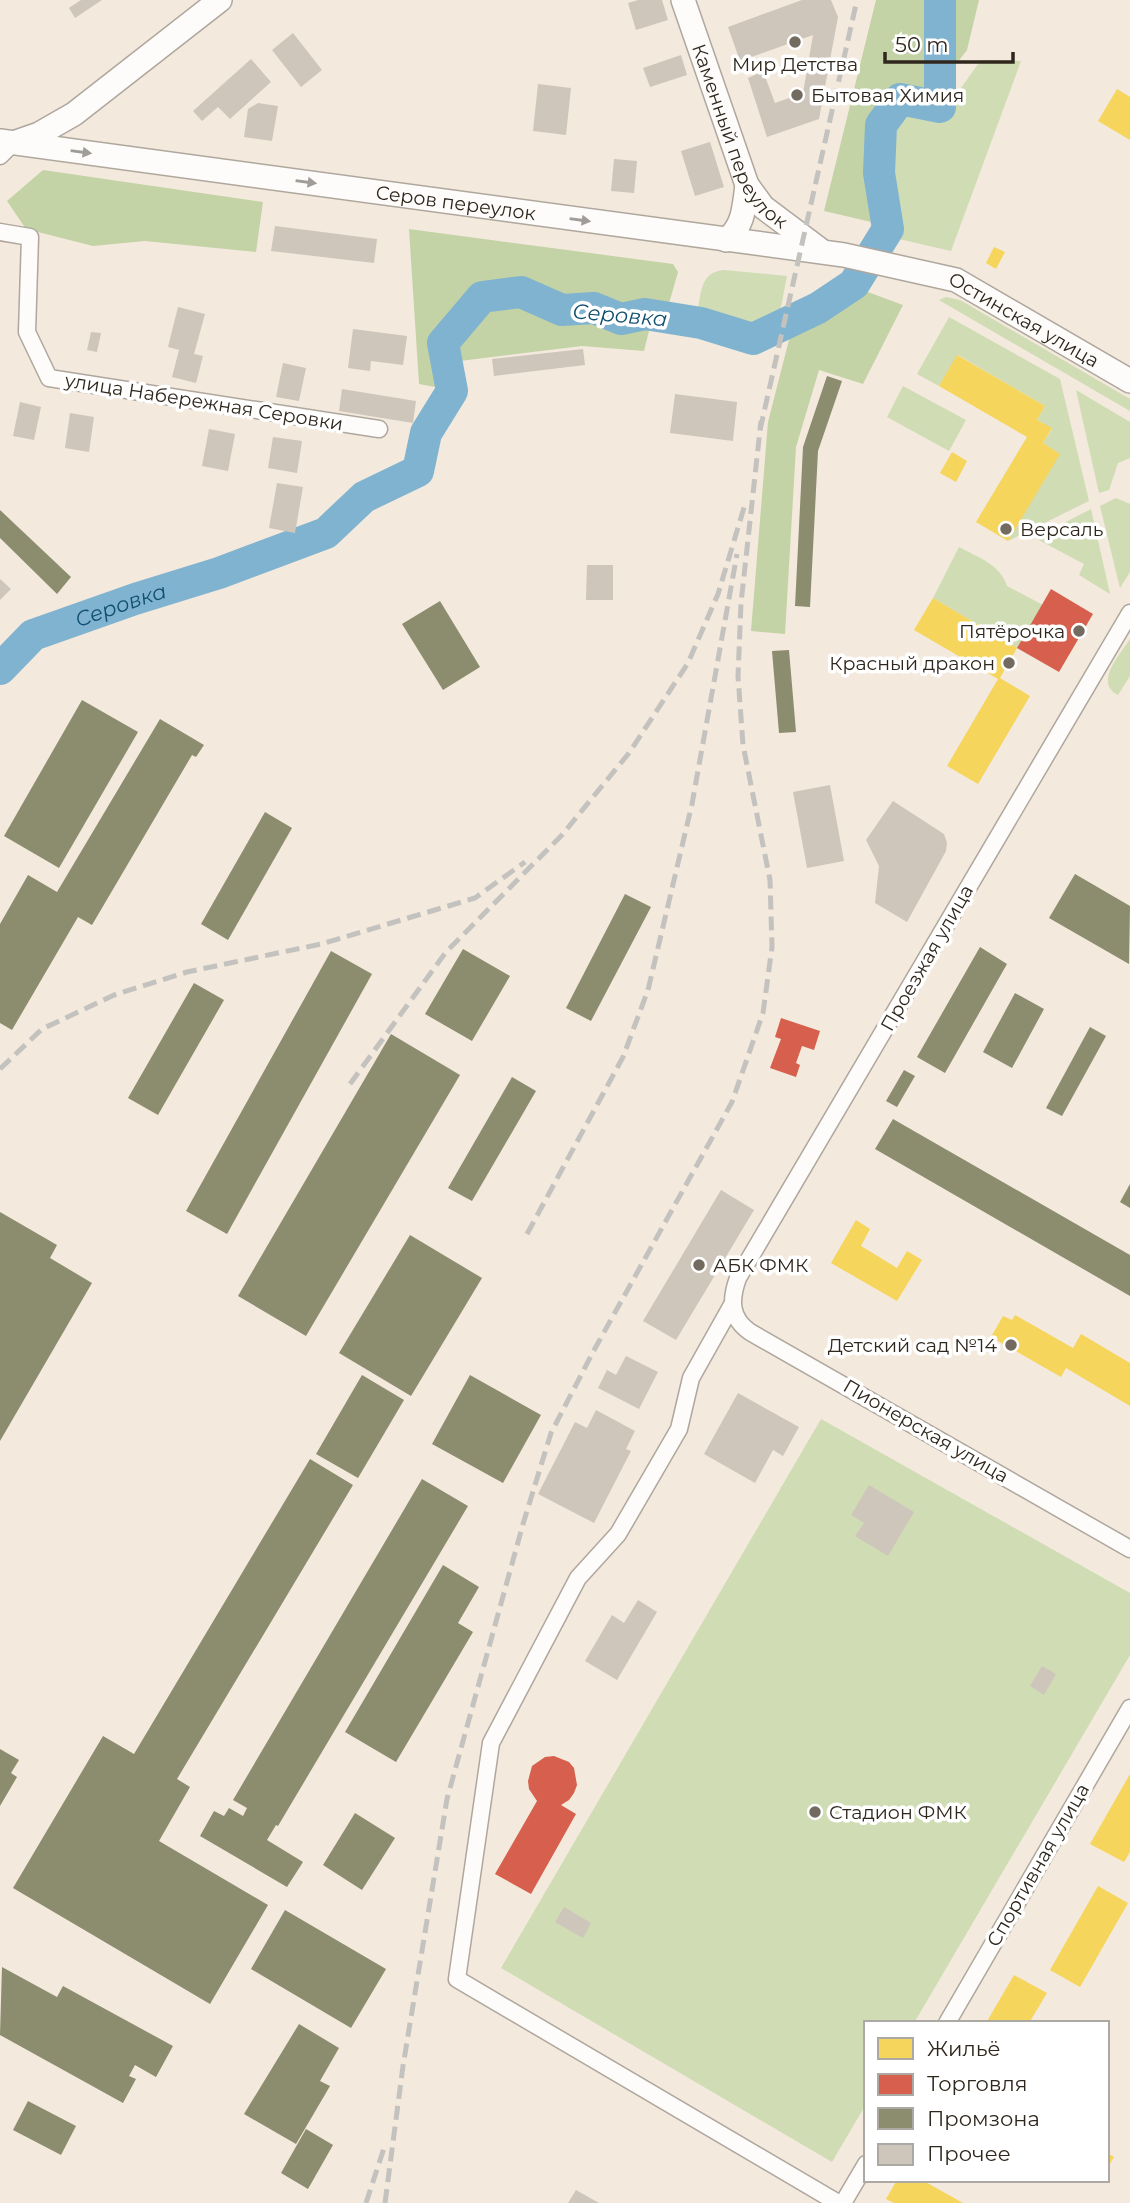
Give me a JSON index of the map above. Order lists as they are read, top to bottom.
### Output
{
  "streets": {
    "street": [
      "Каменный переулок",
      "Серов переулок",
      "Остинская улица",
      "улица Набережная Серовки",
      "Проезжая улица",
      "Пионерская улица",
      "Спортивная улица"
    ]
  },
  "crossings": [
    ["Каменный переулок", "Серов переулок"],
    ["Серов переулок", "Остинская улица"],
    ["Проезжая улица", "Пионерская улица"]
  ],
  "one_way": ["Серов переулок"],
  "water": ["Серовка"],
  "places": [
    "Мир Детства",
    "Бытовая Химия",
    "Версаль",
    "Пятёрочка",
    "Красный дракон",
    "АБК ФМК",
    "Детский сад №14",
    "Стадион ФМК"
  ],
  "legend": [
    "Жильё",
    "Торговля",
    "Промзона",
    "Прочее"
  ],
  "scale_bar": "50 m"
}
